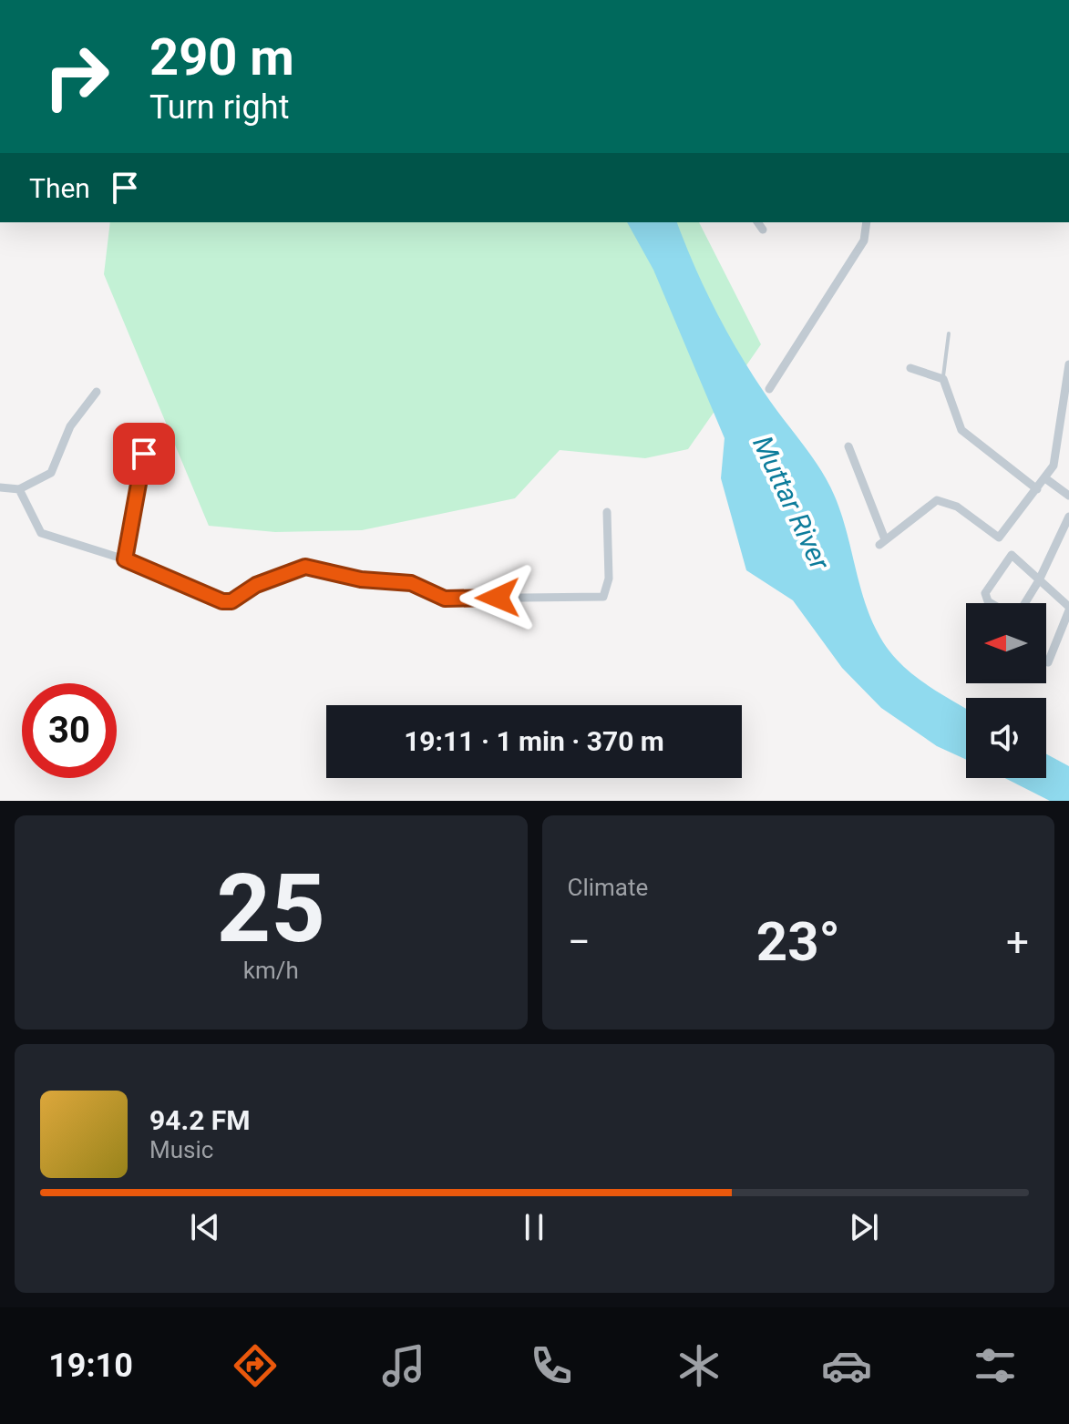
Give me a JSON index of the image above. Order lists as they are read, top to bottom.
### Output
{
  "water": ["Muttar River"],
  "north": "left",
  "page": {
    "turn": ["290 m", "Turn right"],
    "then": "Then",
    "limit": "30",
    "trip": "19:11 · 1 min · 370 m",
    "tile": [
      ["25", "km/h"],
      "Climate"
    ],
    "heat": ["−", "23°", "+"],
    "song": ["94.2 FM", "Music"],
    "tabs": "19:10"
  }
}
